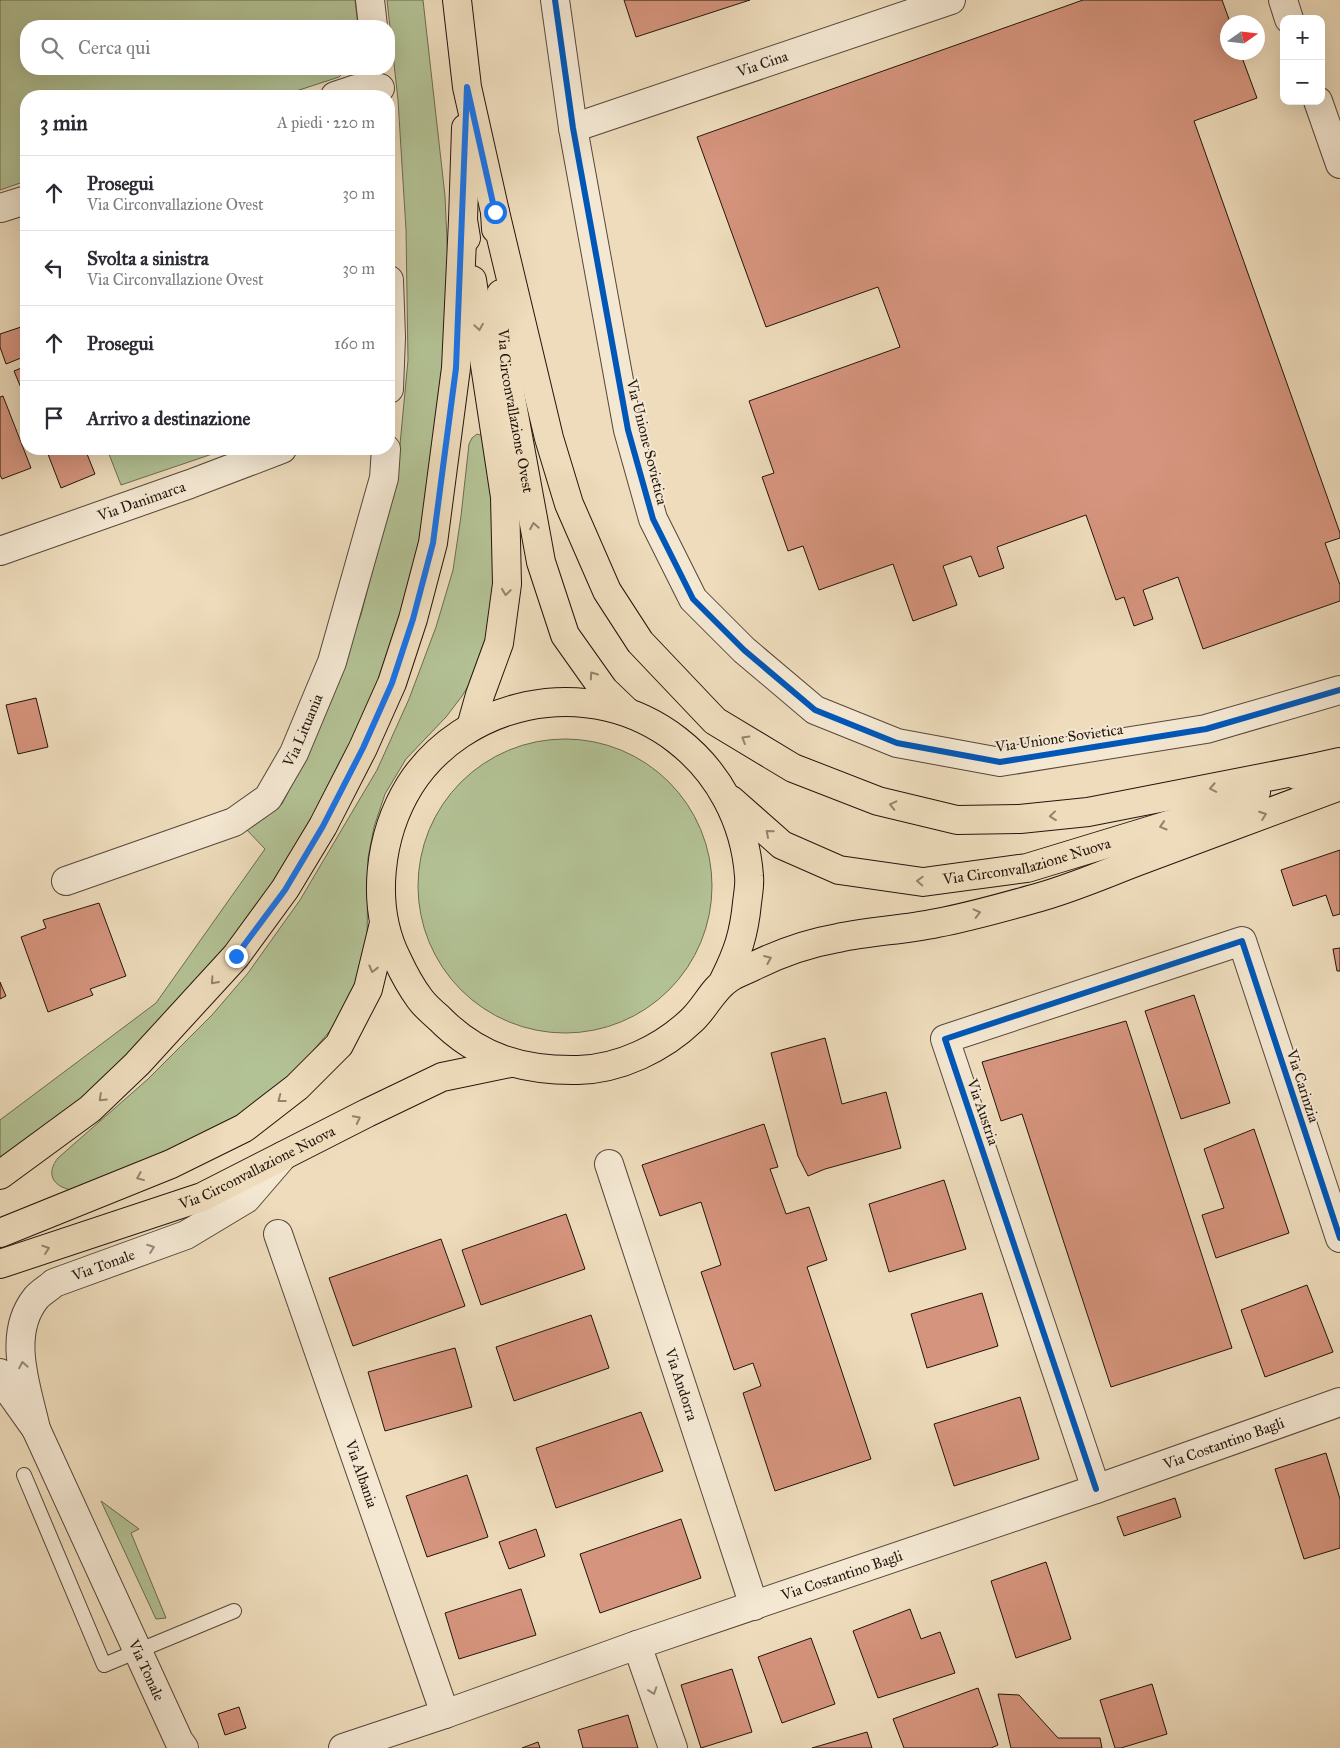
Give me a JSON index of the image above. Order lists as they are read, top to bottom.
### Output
{
  "streets": {
    "main road": ["Via Circonvallazione Ovest", "Via Circonvallazione Nuova"],
    "street": [
      "Via Cina",
      "Via Unione Sovietica",
      "Via Danimarca",
      "Via Lituania",
      "Via Carinzia",
      "Via Austria",
      "Via Tonale",
      "Via Andorra",
      "Via Costantino Bagli",
      "Via Albania"
    ]
  },
  "crossings": [
    ["Via Cina", "Via Unione Sovietica"],
    ["Via Circonvallazione Nuova", "Via Tonale"],
    ["Via Carinzia", "Via Austria"],
    ["Via Austria", "Via Costantino Bagli"],
    ["Via Andorra", "Via Costantino Bagli"],
    ["Via Costantino Bagli", "Via Albania"]
  ],
  "one_way": ["Via Tonale"],
  "north": "right",
  "page": {
    "map_buttons": ["+", "−"],
    "search": "Cerca qui",
    "heading": ["3 min", "A piedi · 220 m"],
    "list": [
      ["Prosegui", "Via Circonvallazione Ovest", "30 m"],
      ["Svolta a sinistra", "Via Circonvallazione Ovest", "30 m"],
      ["Prosegui", "160 m"],
      "Arrivo a destinazione"
    ]
  }
}
